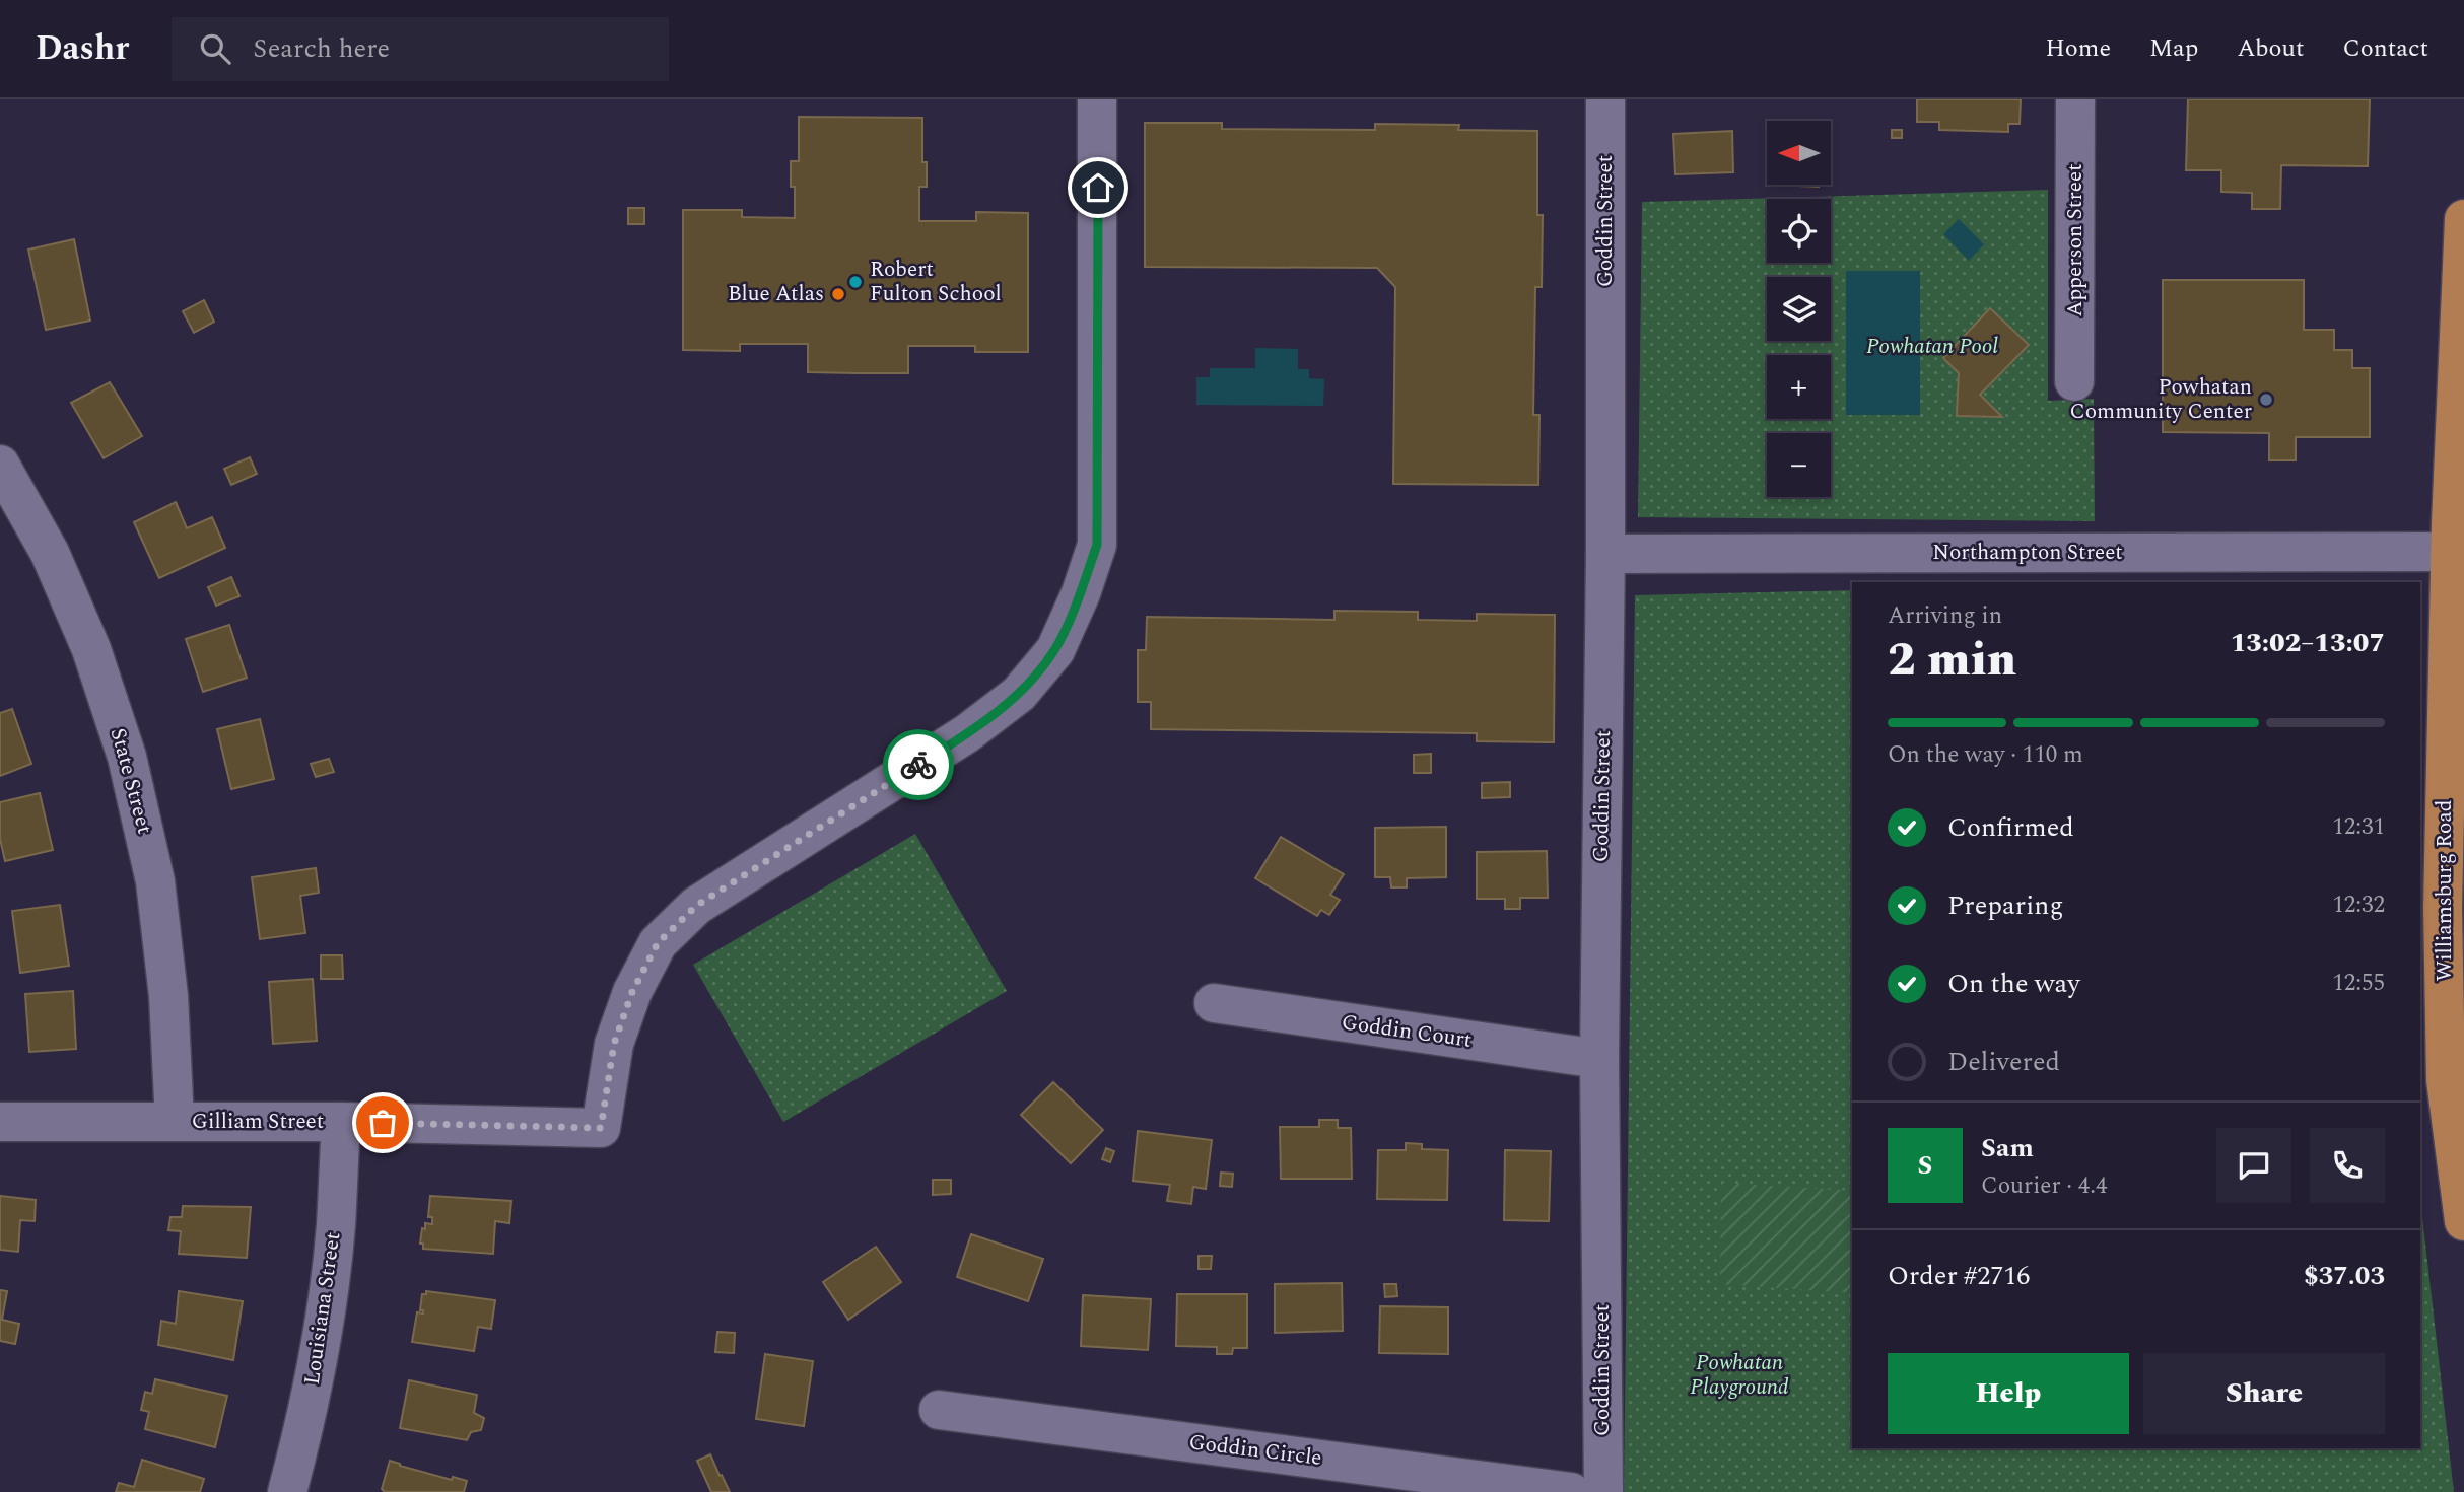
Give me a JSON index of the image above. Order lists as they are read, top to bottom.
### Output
{
  "streets": {
    "main road": ["Williamsburg Road"],
    "street": [
      "Goddin Street",
      "Apperson Street",
      "Northampton Street",
      "State Street",
      "Goddin Court",
      "Gilliam Street",
      "Louisiana Street",
      "Goddin Circle"
    ]
  },
  "crossings": [
    ["Goddin Street", "Northampton Street"],
    ["Goddin Street", "Goddin Court"],
    ["Northampton Street", "Williamsburg Road"],
    ["State Street", "Gilliam Street"],
    ["Gilliam Street", "Louisiana Street"]
  ],
  "parks": ["Powhatan Pool", "Powhatan Playground"],
  "places": ["Robert Fulton School", "Blue Atlas", "Powhatan Community Center"],
  "north": "left",
  "page": {
    "header": "Dashr",
    "search": "Search here",
    "nav": [
      "Home",
      "Map",
      "About",
      "Contact"
    ],
    "map_buttons": ["+", "−"],
    "heading": ["2 min", "Arriving in", "13:02–13:07"],
    "panel": [
      "Sam",
      "Courier · 4.4",
      "Order #2716",
      "$37.03"
    ],
    "bar": "On the way · 110 m",
    "list": [
      ["Confirmed", "12:31"],
      ["Preparing", "12:32"],
      ["On the way", "12:55"],
      "Delivered"
    ],
    "round": "S",
    "buttons": ["Help", "Share"]
  }
}
